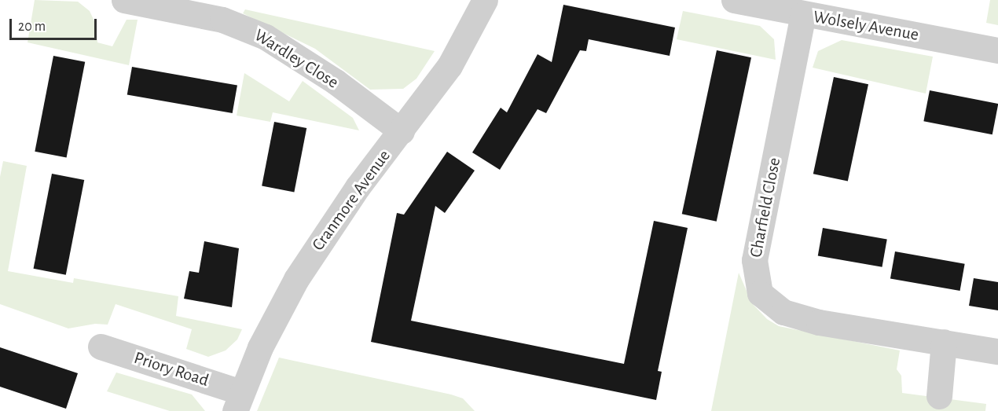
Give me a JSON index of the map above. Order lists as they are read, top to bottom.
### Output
{
  "streets": {
    "street": [
      "Wolsely Avenue",
      "Wardley Close",
      "Cranmore Avenue",
      "Charfield Close",
      "Priory Road"
    ]
  },
  "crossings": [
    ["Wolsely Avenue", "Charfield Close"],
    ["Wardley Close", "Cranmore Avenue"],
    ["Cranmore Avenue", "Priory Road"]
  ],
  "scale_bar": "20 m"
}
